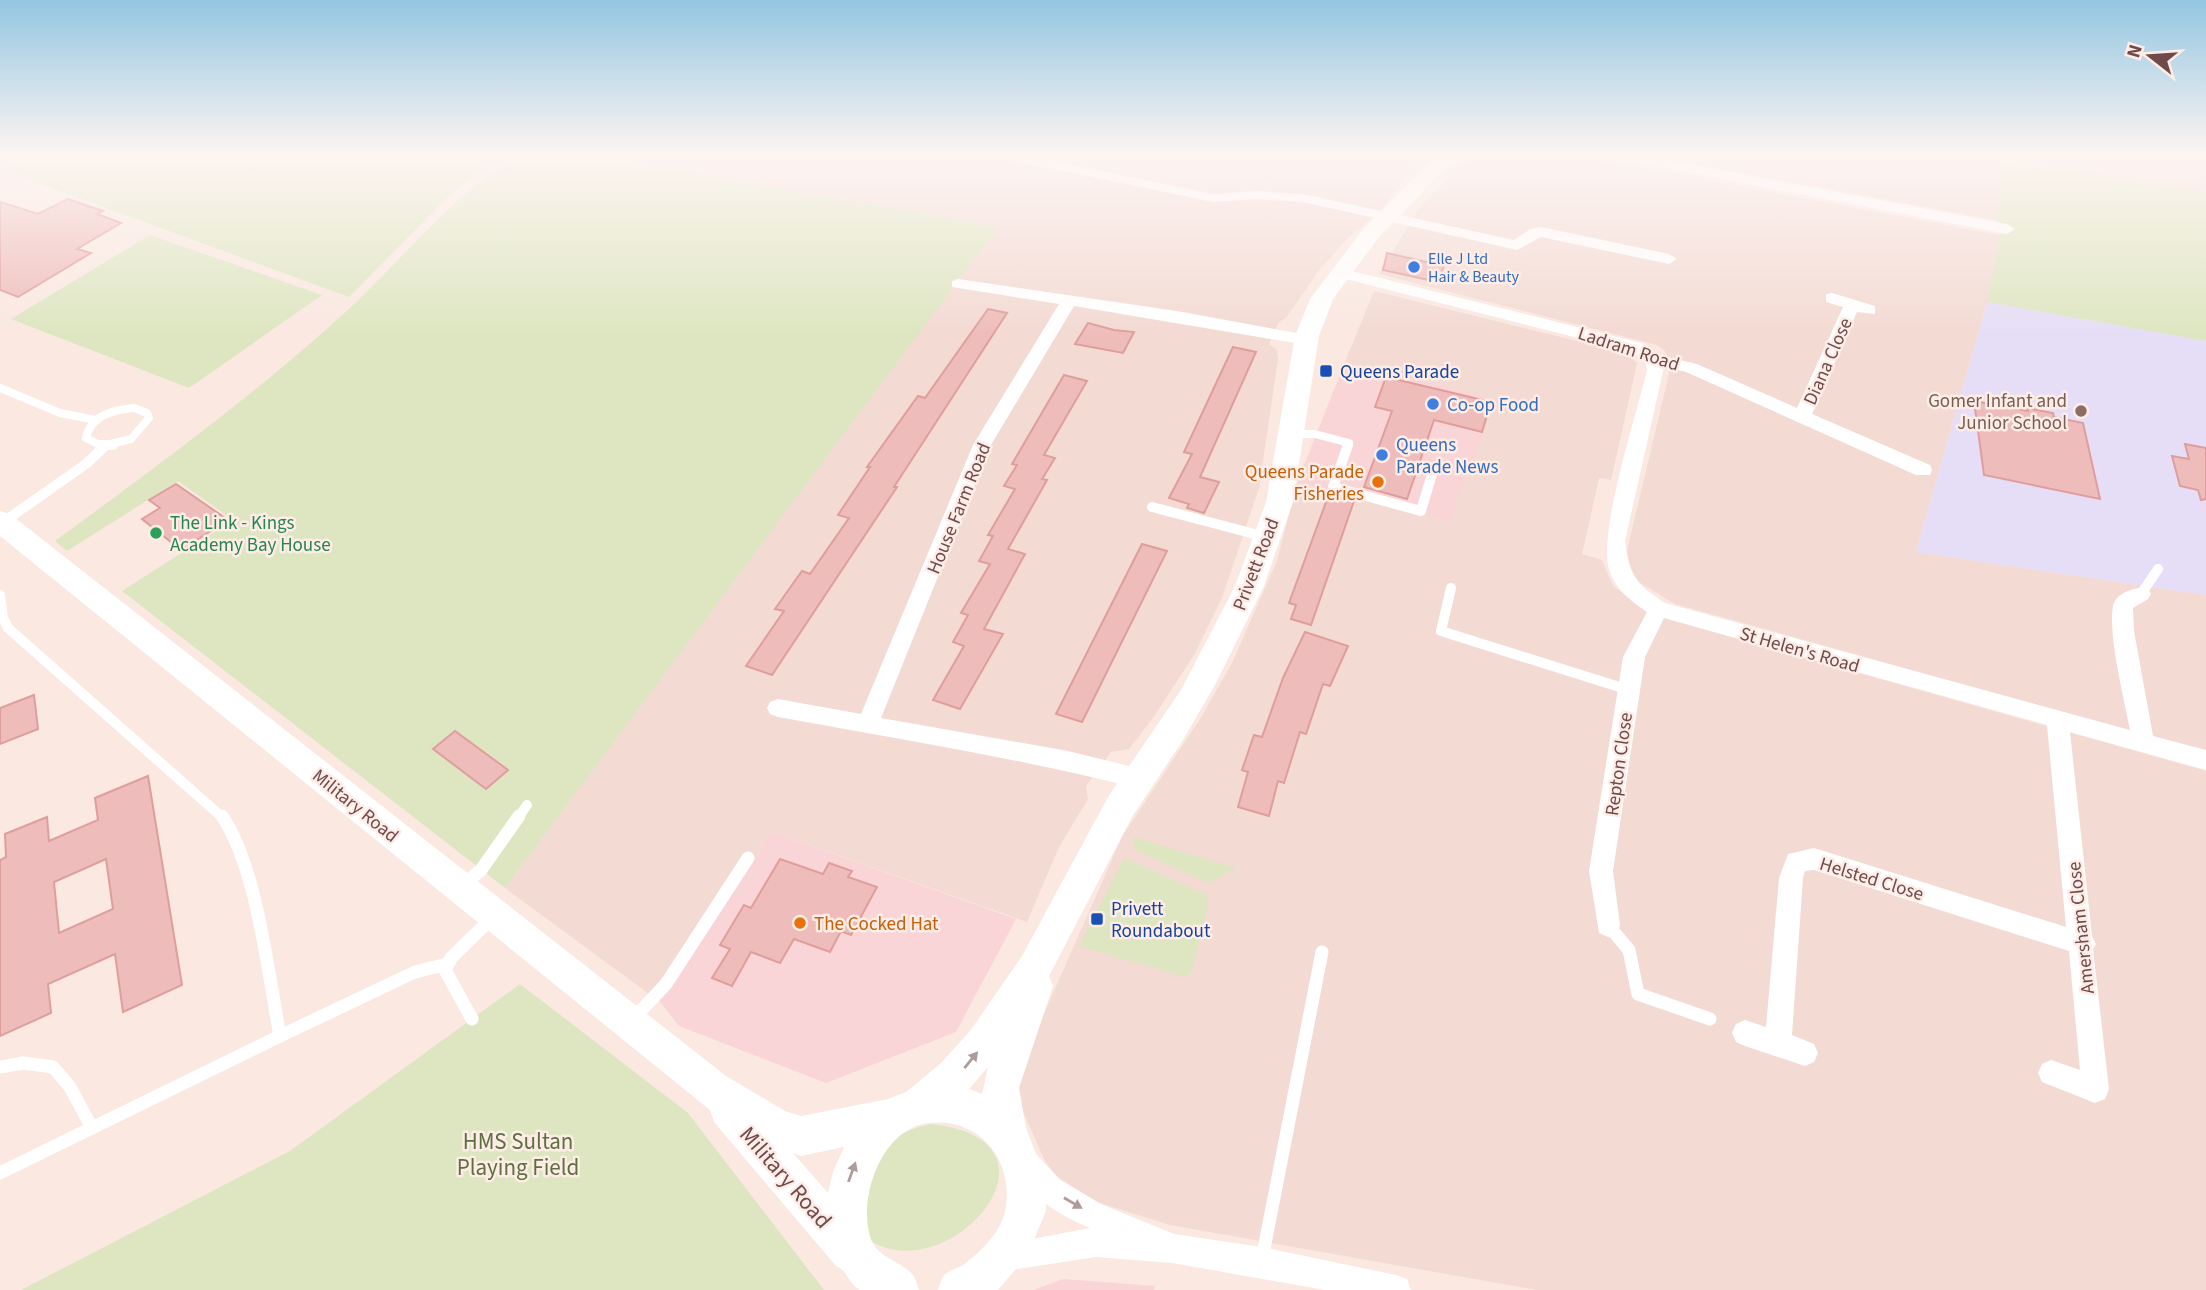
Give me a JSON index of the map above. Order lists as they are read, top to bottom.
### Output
{
  "streets": {
    "main road": ["Privett Road", "Military Road"],
    "street": [
      "Ladram Road",
      "Diana Close",
      "House Farm Road",
      "St Helen's Road",
      "Repton Close",
      "Helsted Close",
      "Amersham Close"
    ]
  },
  "crossings": [
    ["Ladram Road", "Diana Close"],
    ["Ladram Road", "Privett Road"],
    ["Ladram Road", "St Helen's Road"],
    ["Privett Road", "Military Road"],
    ["St Helen's Road", "Repton Close"],
    ["St Helen's Road", "Amersham Close"],
    ["Helsted Close", "Amersham Close"]
  ],
  "parks": ["HMS Sultan Playing Field"],
  "places": {
    "other": [
      "Elle J Ltd Hair & Beauty",
      "Co-op Food",
      "Gomer Infant and Junior School",
      "Queens Parade News",
      "Queens Parade Fisheries",
      "The Link - Kings Academy Bay House",
      "The Cocked Hat"
    ],
    "transit": ["Queens Parade", "Privett Roundabout"]
  },
  "north": "left"
}
